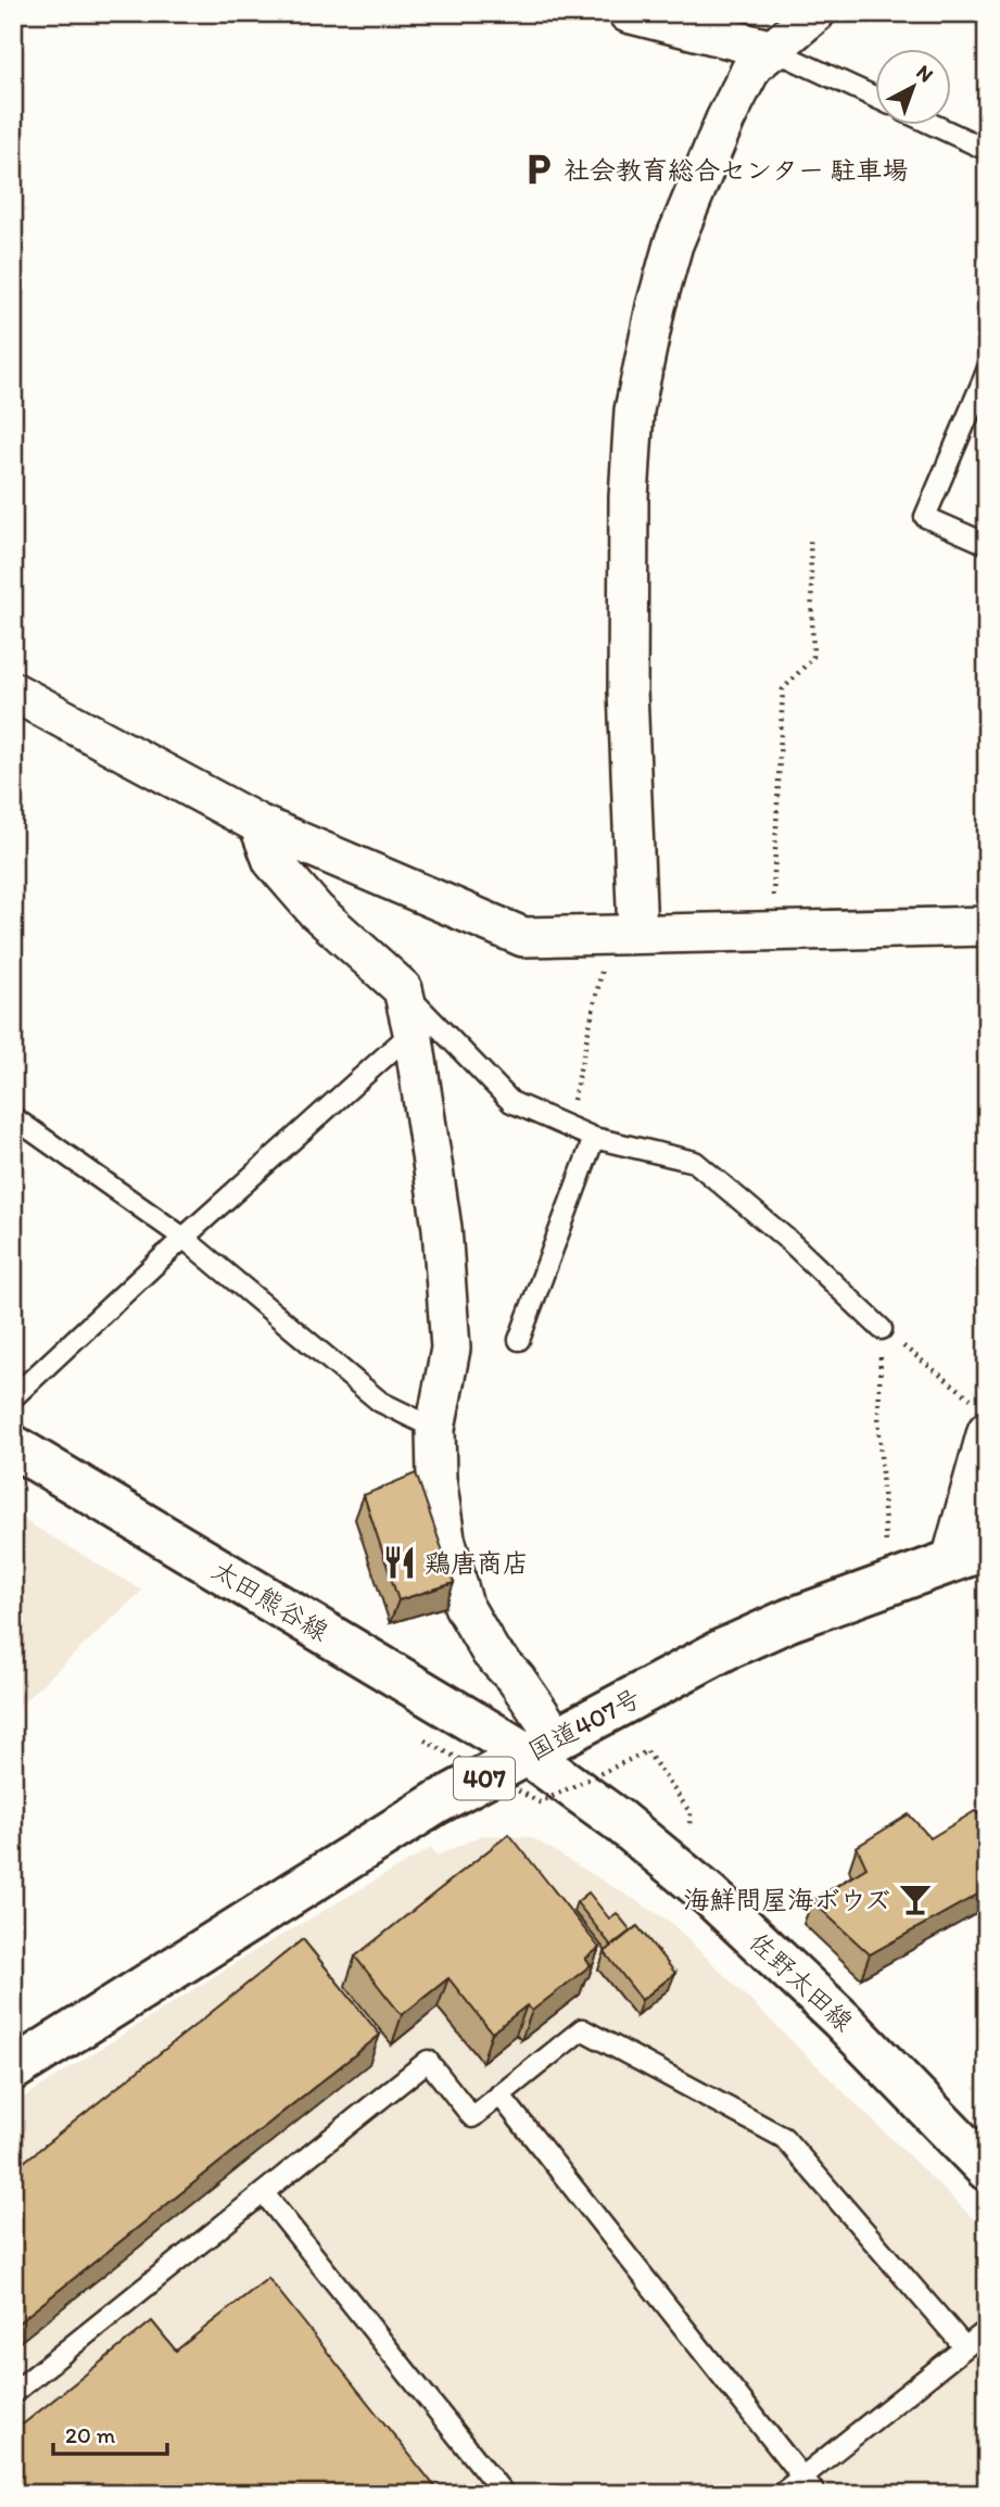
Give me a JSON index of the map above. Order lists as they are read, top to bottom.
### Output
{
  "streets": {
    "main road": [
      "太田熊谷線",
      "国道407号",
      "407",
      "佐野太田線"
    ]
  },
  "crossings": [
    ["太田熊谷線", "国道407号"],
    ["太田熊谷線", "佐野太田線"],
    ["国道407号", "佐野太田線"]
  ],
  "places": {
    "parking": ["社会教育総合センター 駐車場"],
    "restaurant": ["鶏唐商店"],
    "bar": ["海鮮問屋海ボウズ"]
  },
  "scale_bar": "20 m",
  "north": "top right"
}
